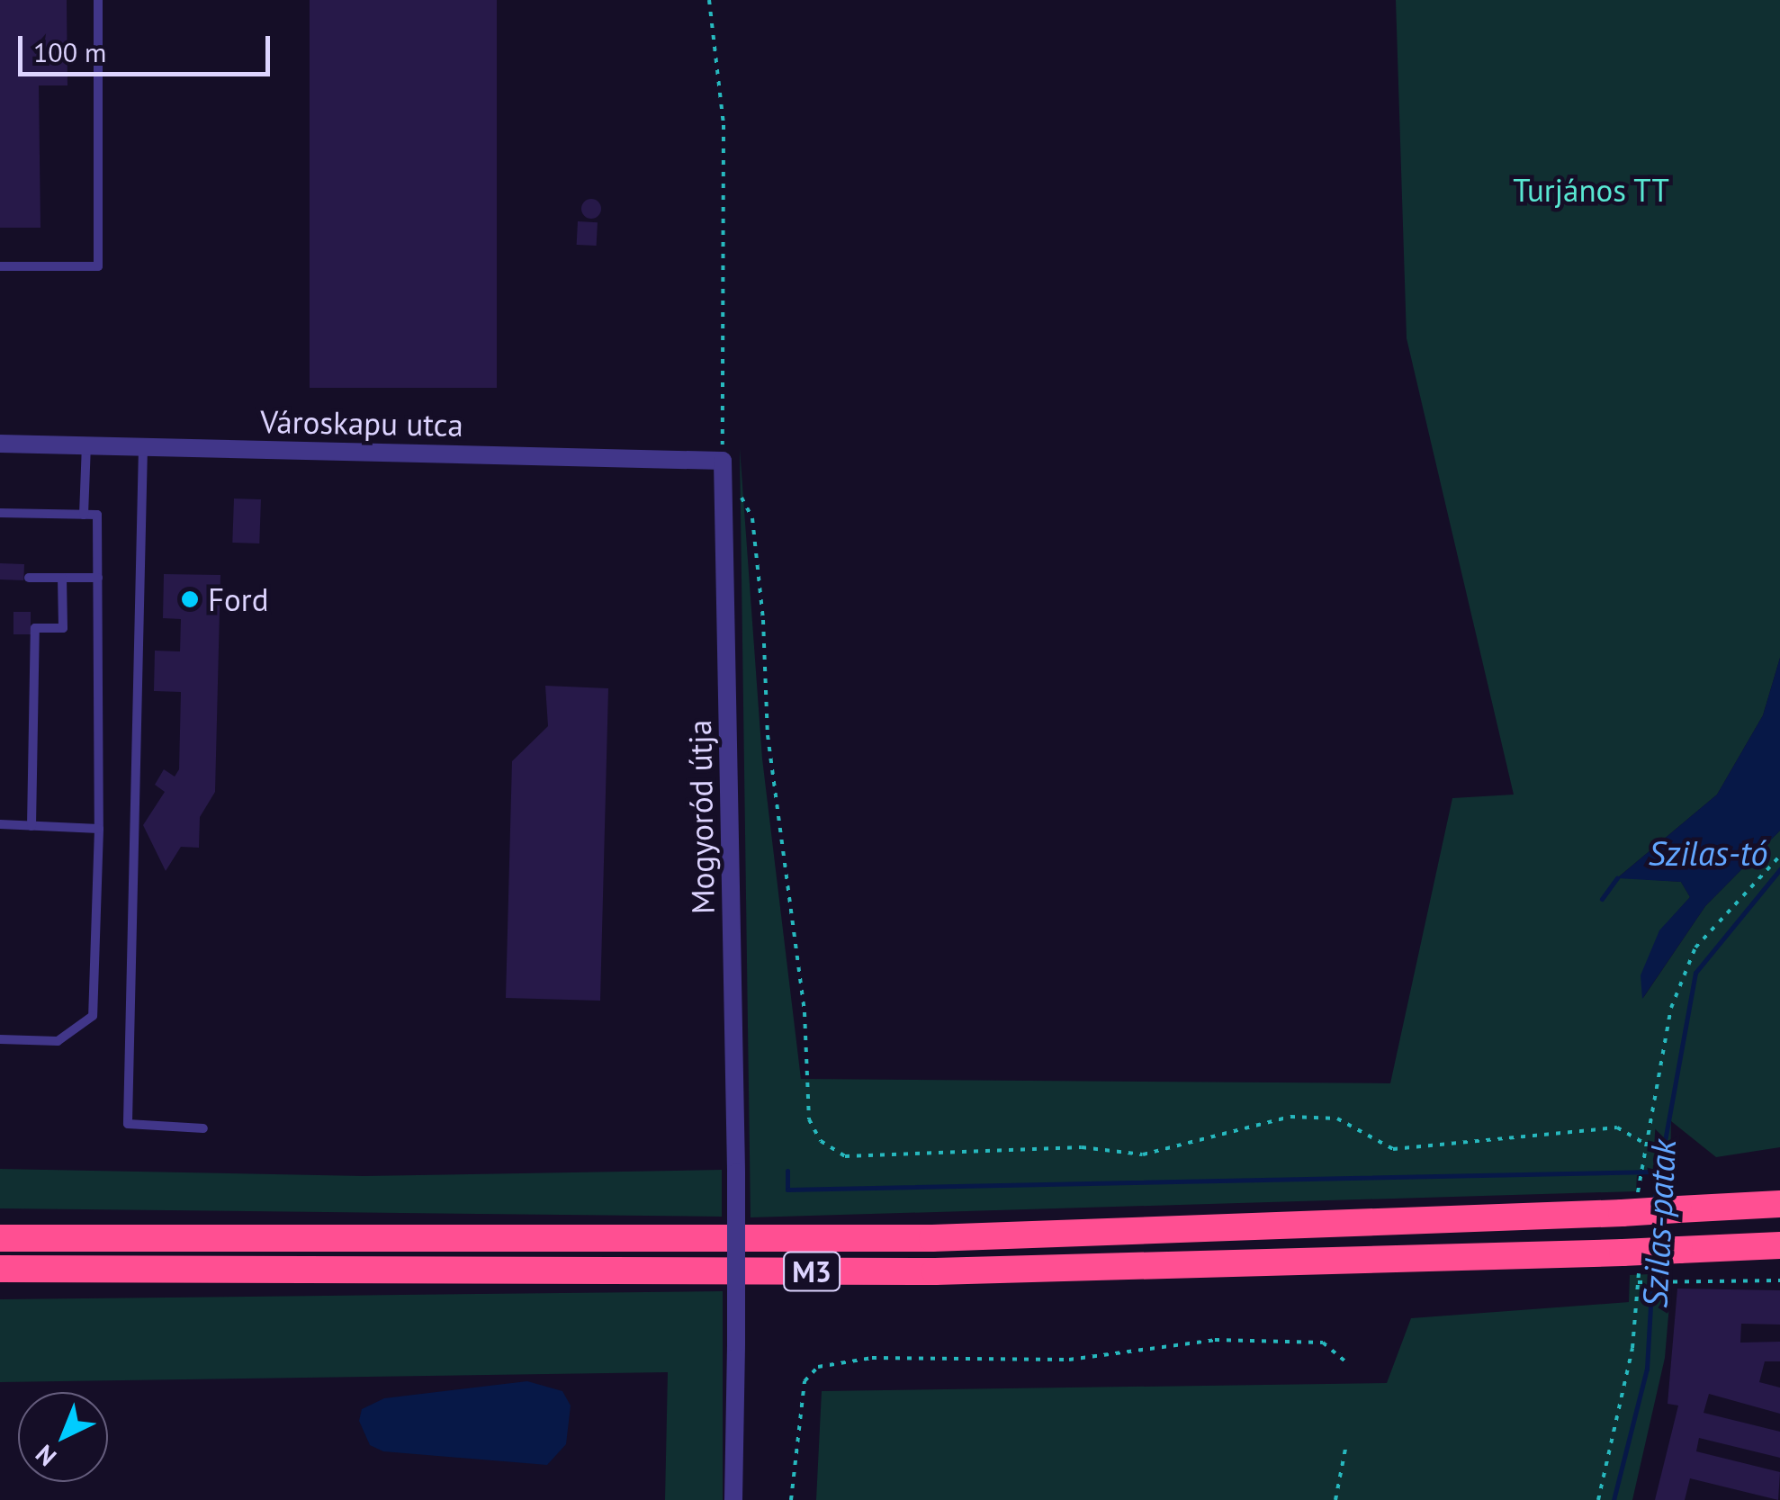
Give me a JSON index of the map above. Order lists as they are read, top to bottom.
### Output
{
  "streets": {
    "highway": ["M3"],
    "street": ["Városkapu utca", "Mogyoród útja"]
  },
  "crossings": [
    ["Városkapu utca", "Mogyoród útja"]
  ],
  "water": ["Szilas-tó", "Szilas-patak"],
  "parks": ["Turjános TT"],
  "places": ["Ford"],
  "scale_bar": "100 m",
  "north": "bottom left"
}
